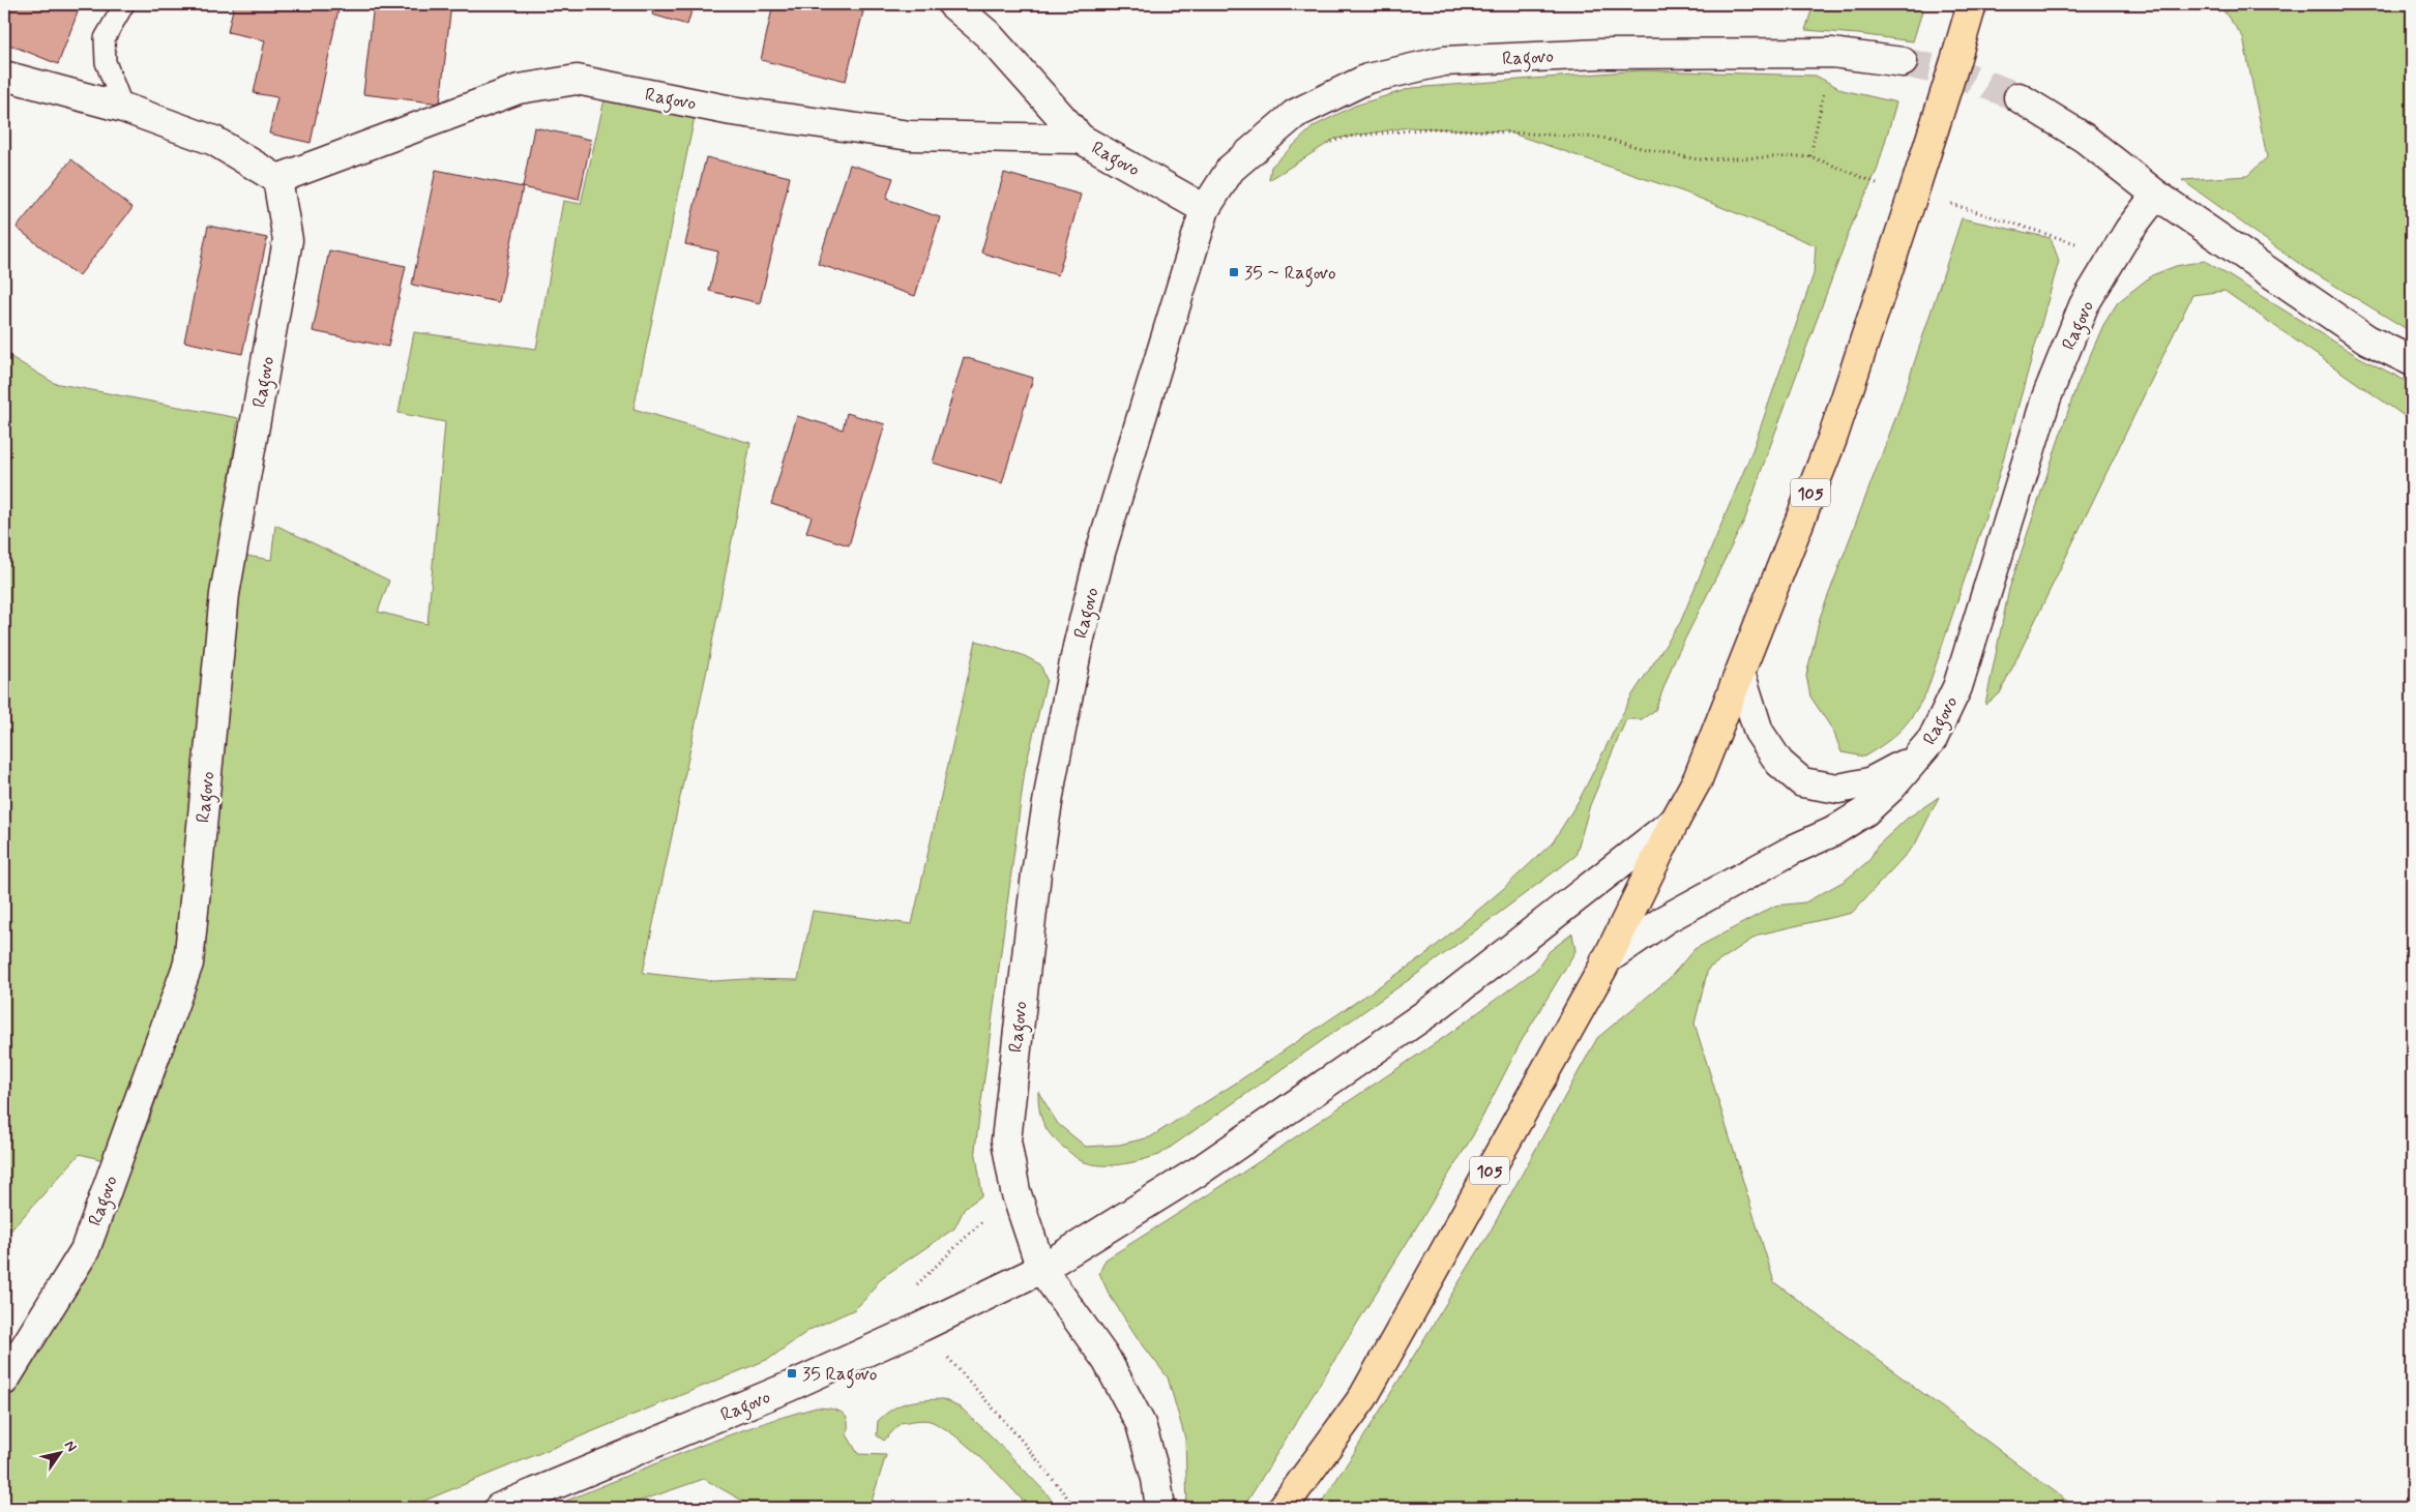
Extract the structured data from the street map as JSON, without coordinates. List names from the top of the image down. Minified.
{"streets":{"main road":["105"],"street":["Ragovo"]},"crossings":[["Ragovo","105"]],"places":{"transit":["35 ~ Ragovo","35 Ragovo"]},"north":"top right"}
